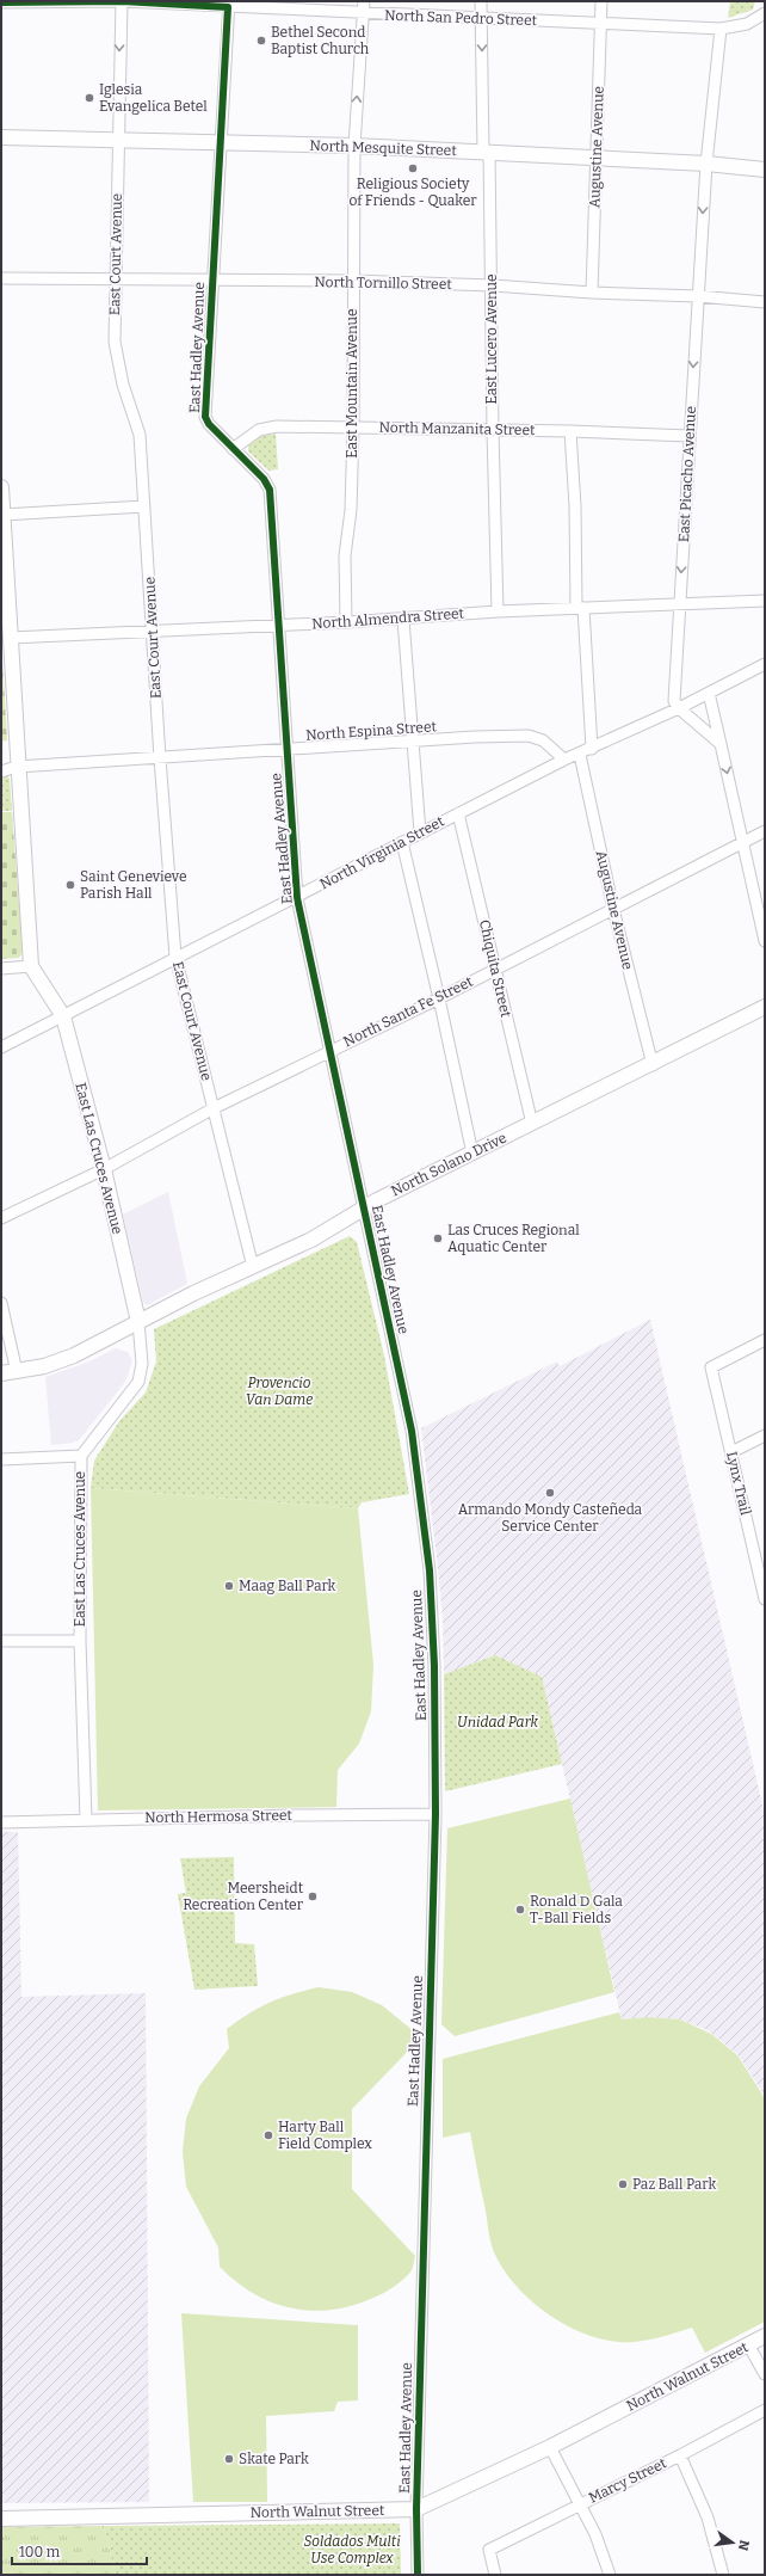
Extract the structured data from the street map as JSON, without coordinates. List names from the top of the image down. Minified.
{"streets":{"street":["North San Pedro Street","Augustine Avenue","North Mesquite Street","East Court Avenue","North Tornillo Street","East Lucero Avenue","East Hadley Avenue","East Mountain Avenue","North Manzanita Street","East Picacho Avenue","North Almendra Street","North Espina Street","North Virginia Street","Chiquita Street","North Santa Fe Street","East Las Cruces Avenue","North Solano Drive","Lynx Trail","North Hermosa Street","North Walnut Street","Marcy Street"]},"crossings":[["North San Pedro Street","Augustine Avenue"],["North San Pedro Street","East Court Avenue"],["North San Pedro Street","East Lucero Avenue"],["North San Pedro Street","East Hadley Avenue"],["North San Pedro Street","East Mountain Avenue"],["North San Pedro Street","East Picacho Avenue"],["Augustine Avenue","North Mesquite Street"],["Augustine Avenue","North Tornillo Street"],["Augustine Avenue","North Virginia Street"],["Augustine Avenue","North Santa Fe Street"],["Augustine Avenue","North Solano Drive"],["North Mesquite Street","East Court Avenue"],["North Mesquite Street","East Lucero Avenue"],["North Mesquite Street","East Hadley Avenue"],["North Mesquite Street","East Mountain Avenue"],["North Mesquite Street","East Picacho Avenue"],["East Court Avenue","North Tornillo Street"],["East Court Avenue","North Almendra Street"],["East Court Avenue","North Espina Street"],["East Court Avenue","North Virginia Street"],["East Court Avenue","North Santa Fe Street"],["East Court Avenue","North Solano Drive"],["North Tornillo Street","East Lucero Avenue"],["North Tornillo Street","East Hadley Avenue"],["North Tornillo Street","East Mountain Avenue"],["North Tornillo Street","East Picacho Avenue"],["East Lucero Avenue","North Manzanita Street"],["East Lucero Avenue","North Almendra Street"],["East Hadley Avenue","North Manzanita Street"],["East Hadley Avenue","North Almendra Street"],["East Hadley Avenue","North Espina Street"],["East Hadley Avenue","North Virginia Street"],["East Hadley Avenue","North Santa Fe Street"],["East Hadley Avenue","North Solano Drive"],["East Hadley Avenue","North Hermosa Street"],["East Hadley Avenue","North Walnut Street"],["East Mountain Avenue","North Manzanita Street"],["East Mountain Avenue","North Almendra Street"],["North Manzanita Street","East Picacho Avenue"],["East Picacho Avenue","North Almendra Street"],["East Picacho Avenue","North Virginia Street"],["North Almendra Street","East Las Cruces Avenue"],["North Espina Street","North Virginia Street"],["North Espina Street","East Las Cruces Avenue"],["North Virginia Street","Chiquita Street"],["North Virginia Street","East Las Cruces Avenue"],["Chiquita Street","North Santa Fe Street"],["Chiquita Street","North Solano Drive"],["North Santa Fe Street","East Las Cruces Avenue"],["East Las Cruces Avenue","North Solano Drive"],["East Las Cruces Avenue","North Hermosa Street"]],"one_way":["East Picacho Avenue"],"parks":["Provencio Van Dame","Unidad Park","Soldados Multi Use Complex"],"places":["Bethel Second Baptist Church","Iglesia Evangelica Betel","Religious Society of Friends - Quaker","Saint Genevieve Parish Hall","Las Cruces Regional Aquatic Center","Armando Mondy Casteñeda Service Center","Maag Ball Park","Meersheidt Recreation Center","Ronald D Gala T-Ball Fields","Harty Ball Field Complex","Paz Ball Park","Skate Park"],"scale_bar":"100 m","north":"right"}
